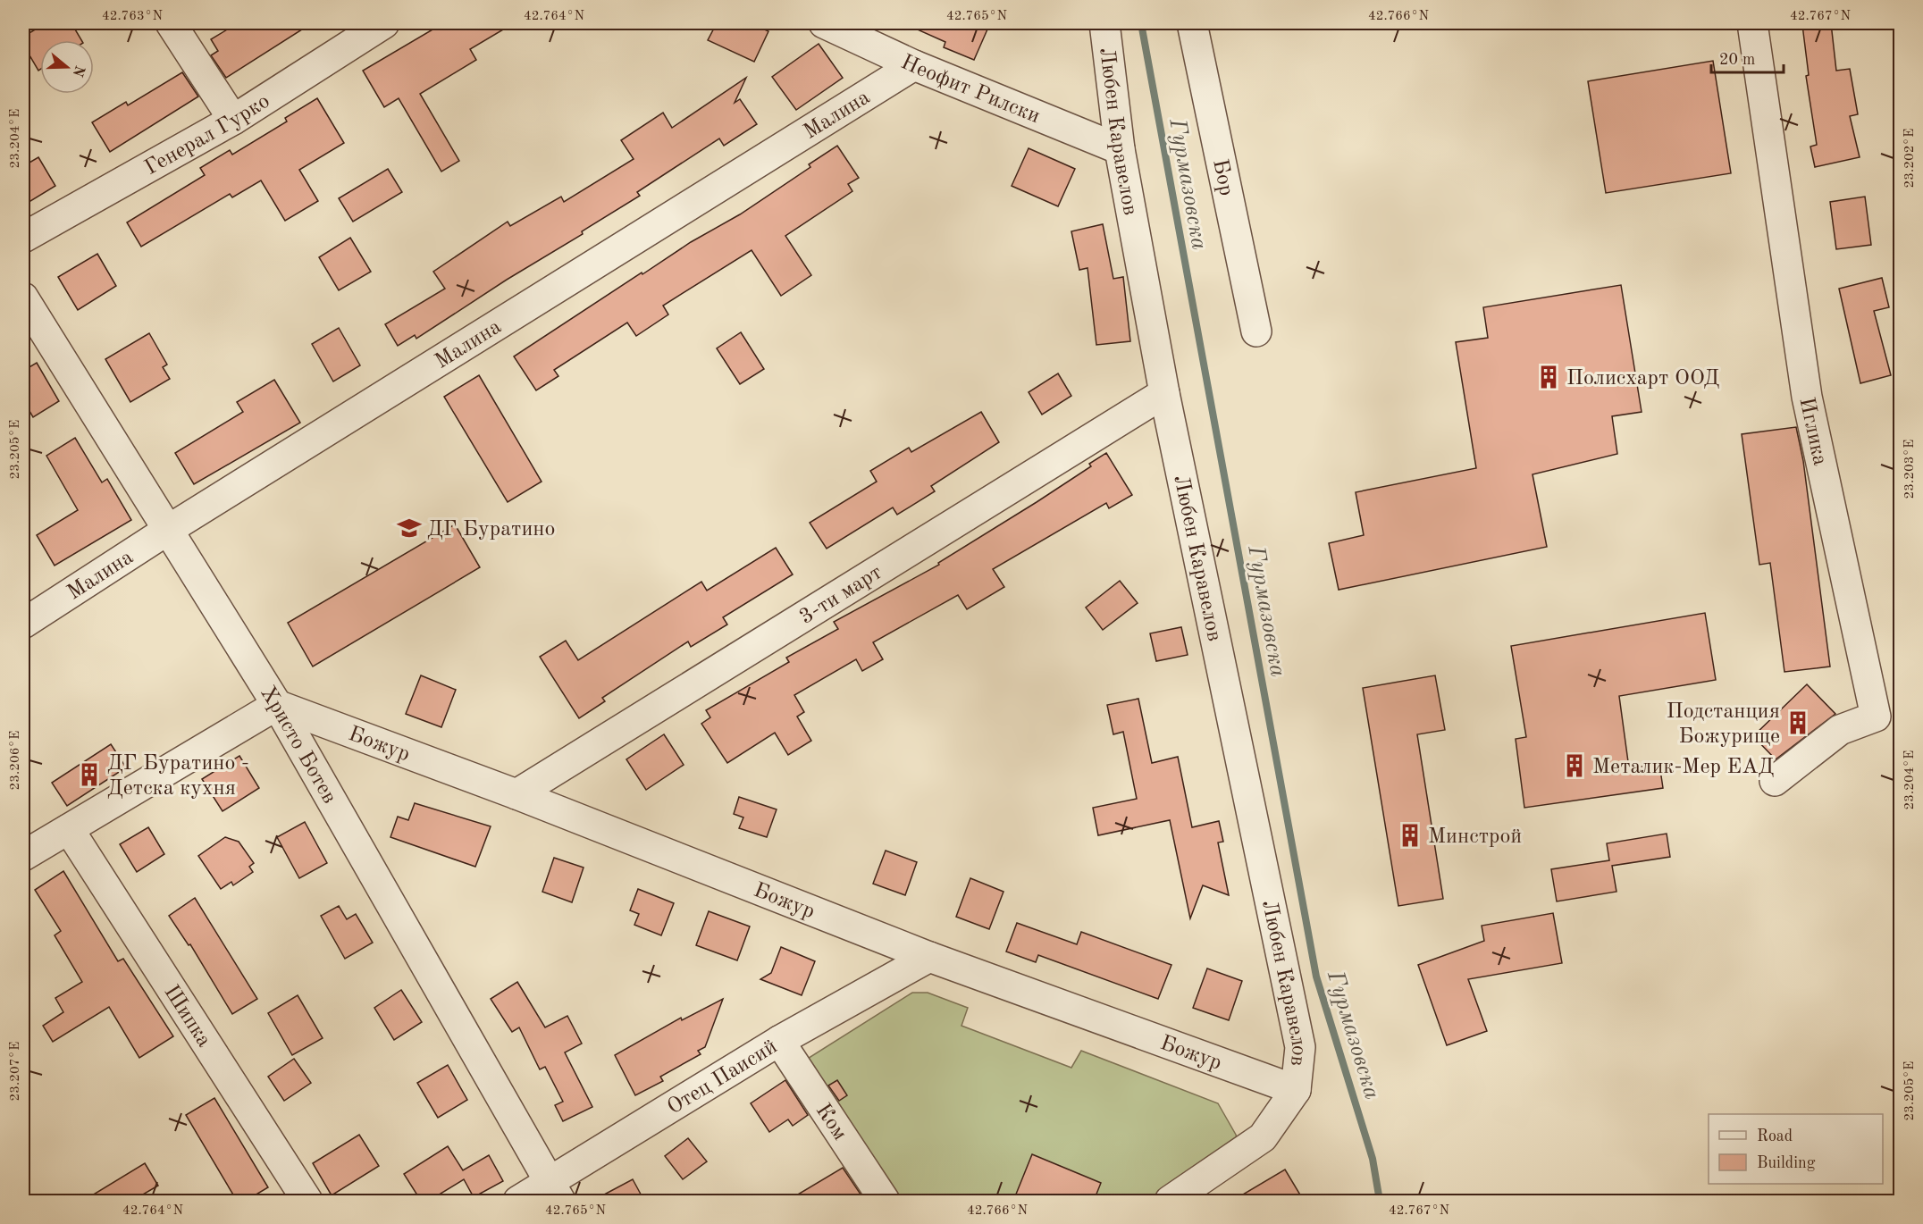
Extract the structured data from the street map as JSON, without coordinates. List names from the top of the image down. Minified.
{"streets":{"street":["Неофит Рилски","Малина","Любен Каравелов","Генерал Гурко","Бор","Иглика","3-ти март","Божур","Христо Ботев","Шипка","Отец Паисий","Ком"]},"crossings":[["Неофит Рилски","Малина"],["Неофит Рилски","Любен Каравелов"],["Малина","Христо Ботев"],["Любен Каравелов","3-ти март"],["Любен Каравелов","Божур"],["3-ти март","Божур"],["Божур","Христо Ботев"],["Божур","Отец Паисий"],["Христо Ботев","Отец Паисий"],["Отец Паисий","Ком"]],"water":["Гурмазовска"],"places":{"building":["Полисхарт ООД","Подстанция Божурище","Металик-Мер ЕАД","ДГ Буратино - Детска кухня","Минстрой"],"school or university":["ДГ Буратино"]},"legend":["Road","Building"],"scale_bar":"20 m","north":"right","coordinates":["42.763°N","42.764°N","42.765°N","42.766°N","42.767°N","23.204°E","23.202°E","23.205°E","23.203°E","23.206°E","23.207°E"]}
